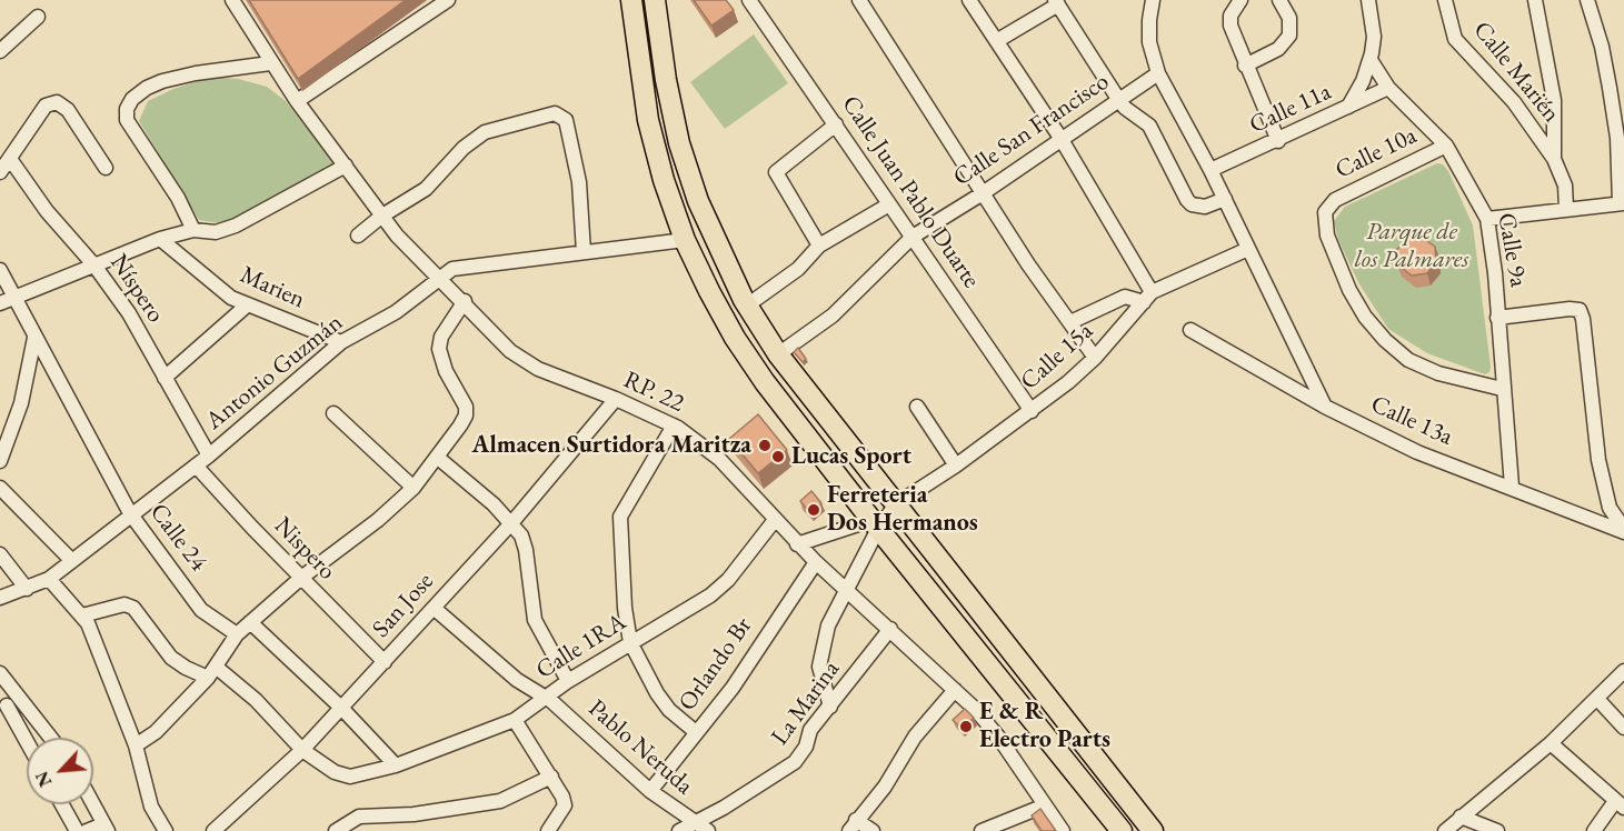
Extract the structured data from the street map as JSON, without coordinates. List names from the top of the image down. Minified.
{"streets":{"street":["Calle Marién","Calle 11a","Calle San Francisco","Calle 10a","Calle Juan Pablo Duarte","Calle 9a","Marien","Níspero","Calle 15a","Antonio Guzmán","RP. 22","Calle 13a","Calle 24","Nispero","San Jose","Calle 1RA","Orlando Br","La Marina","Pablo Neruda"]},"crossings":[["Calle 11a","Calle 9a"],["Calle San Francisco","Calle Juan Pablo Duarte"],["Calle 10a","Calle 9a"],["Calle Juan Pablo Duarte","Calle 15a"],["Calle 9a","Calle 13a"],["Marien","Antonio Guzmán"],["Níspero","Antonio Guzmán"],["Antonio Guzmán","RP. 22"],["Antonio Guzmán","Calle 24"],["Antonio Guzmán","Nispero"],["RP. 22","San Jose"],["RP. 22","Calle 1RA"],["RP. 22","Orlando Br"],["RP. 22","La Marina"],["Nispero","San Jose"],["San Jose","Calle 1RA"],["San Jose","Pablo Neruda"],["Calle 1RA","Pablo Neruda"],["Orlando Br","Pablo Neruda"],["La Marina","Pablo Neruda"]],"parks":["Parque de los Palmares"],"places":["Almacen Surtidora Maritza","Lucas Sport","Ferreteria Dos Hermanos","E & R Electro Parts"],"north":"bottom left"}
